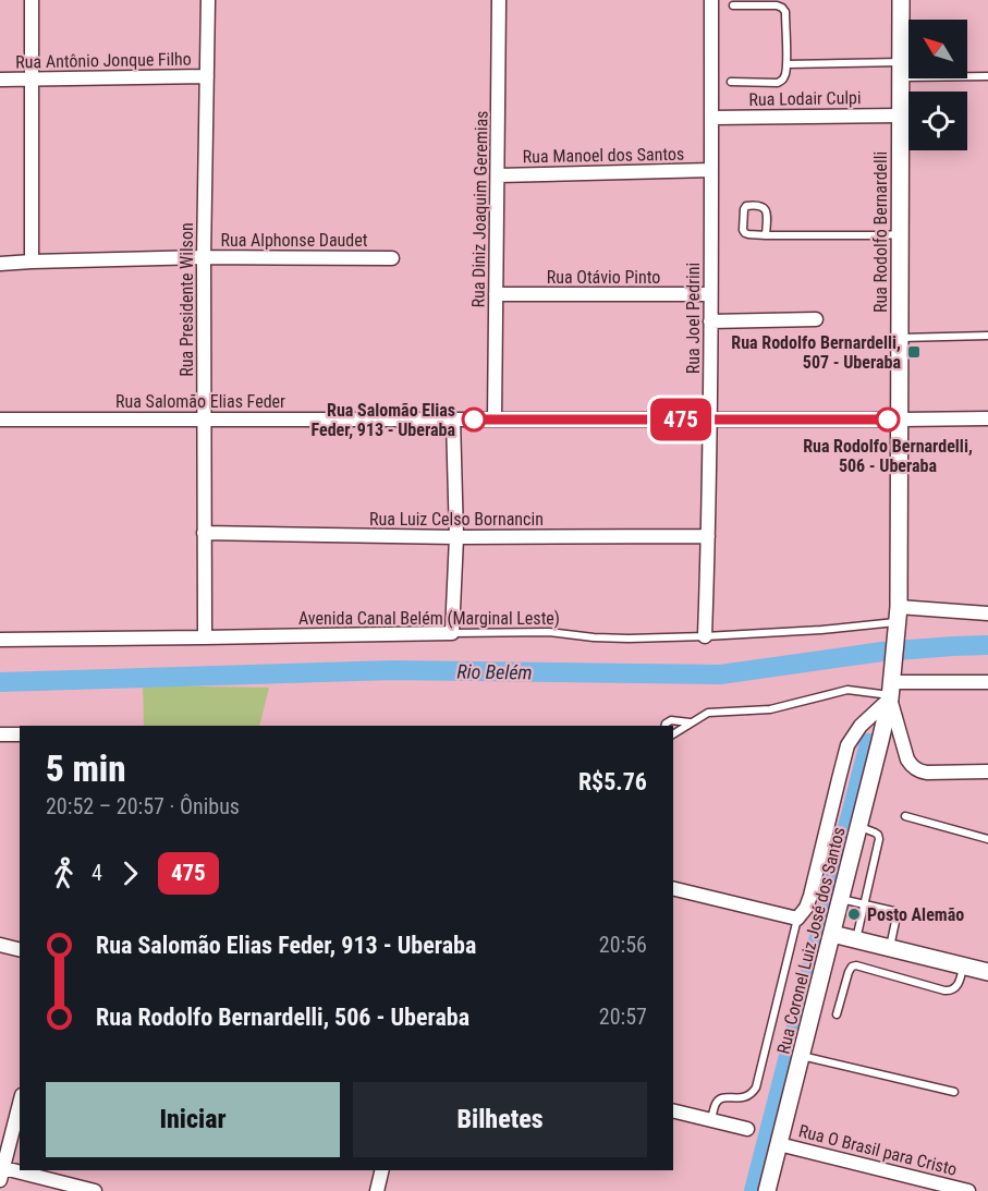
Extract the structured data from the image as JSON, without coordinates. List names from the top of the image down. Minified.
{"streets":{"street":["Rua Antônio Jonque Filho","Rua Lodair Culpi","Rua Manoel dos Santos","Rua Diniz Joaquim Geremias","Rua Rodolfo Bernardelli","Rua Alphonse Daudet","Rua Otávio Pinto","Rua Presidente Wilson","Rua Joel Pedrini","Rua Salomão Elias Feder","Rua Luiz Celso Bornancin","Avenida Canal Belém (Marginal Leste)","Rua Coronel Luiz José dos Santos","Rua O Brasil para Cristo"]},"crossings":[["Rua Antônio Jonque Filho","Rua Presidente Wilson"],["Rua Lodair Culpi","Rua Rodolfo Bernardelli"],["Rua Lodair Culpi","Rua Joel Pedrini"],["Rua Manoel dos Santos","Rua Diniz Joaquim Geremias"],["Rua Manoel dos Santos","Rua Joel Pedrini"],["Rua Diniz Joaquim Geremias","Rua Otávio Pinto"],["Rua Diniz Joaquim Geremias","Rua Salomão Elias Feder"],["Rua Rodolfo Bernardelli","Rua Salomão Elias Feder"],["Rua Rodolfo Bernardelli","Avenida Canal Belém (Marginal Leste)"],["Rua Rodolfo Bernardelli","Rua Coronel Luiz José dos Santos"],["Rua Alphonse Daudet","Rua Presidente Wilson"],["Rua Otávio Pinto","Rua Joel Pedrini"],["Rua Presidente Wilson","Rua Salomão Elias Feder"],["Rua Presidente Wilson","Rua Luiz Celso Bornancin"],["Rua Presidente Wilson","Avenida Canal Belém (Marginal Leste)"],["Rua Joel Pedrini","Rua Salomão Elias Feder"],["Rua Joel Pedrini","Rua Luiz Celso Bornancin"],["Rua Joel Pedrini","Avenida Canal Belém (Marginal Leste)"],["Rua Coronel Luiz José dos Santos","Rua O Brasil para Cristo"]],"water":["Rio Belém"],"places":{"transit":["Rua Rodolfo Bernardelli, 507 - Uberaba"],"other":["Rua Salomão Elias Feder, 913 - Uberaba","Rua Rodolfo Bernardelli, 506 - Uberaba","Posto Alemão"]},"lines":["bus line 475"],"north":"top left","page":{"on_map":"475","heading":["5 min","20:52 – 20:57 · Ônibus","R$5.76"],"legs":["4","475"],"list":[{"name":"Rua Salomão Elias Feder, 913 - Uberaba","value":"20:56"},{"name":"Rua Rodolfo Bernardelli, 506 - Uberaba","value":"20:57"}],"buttons":["Iniciar","Bilhetes"]}}
